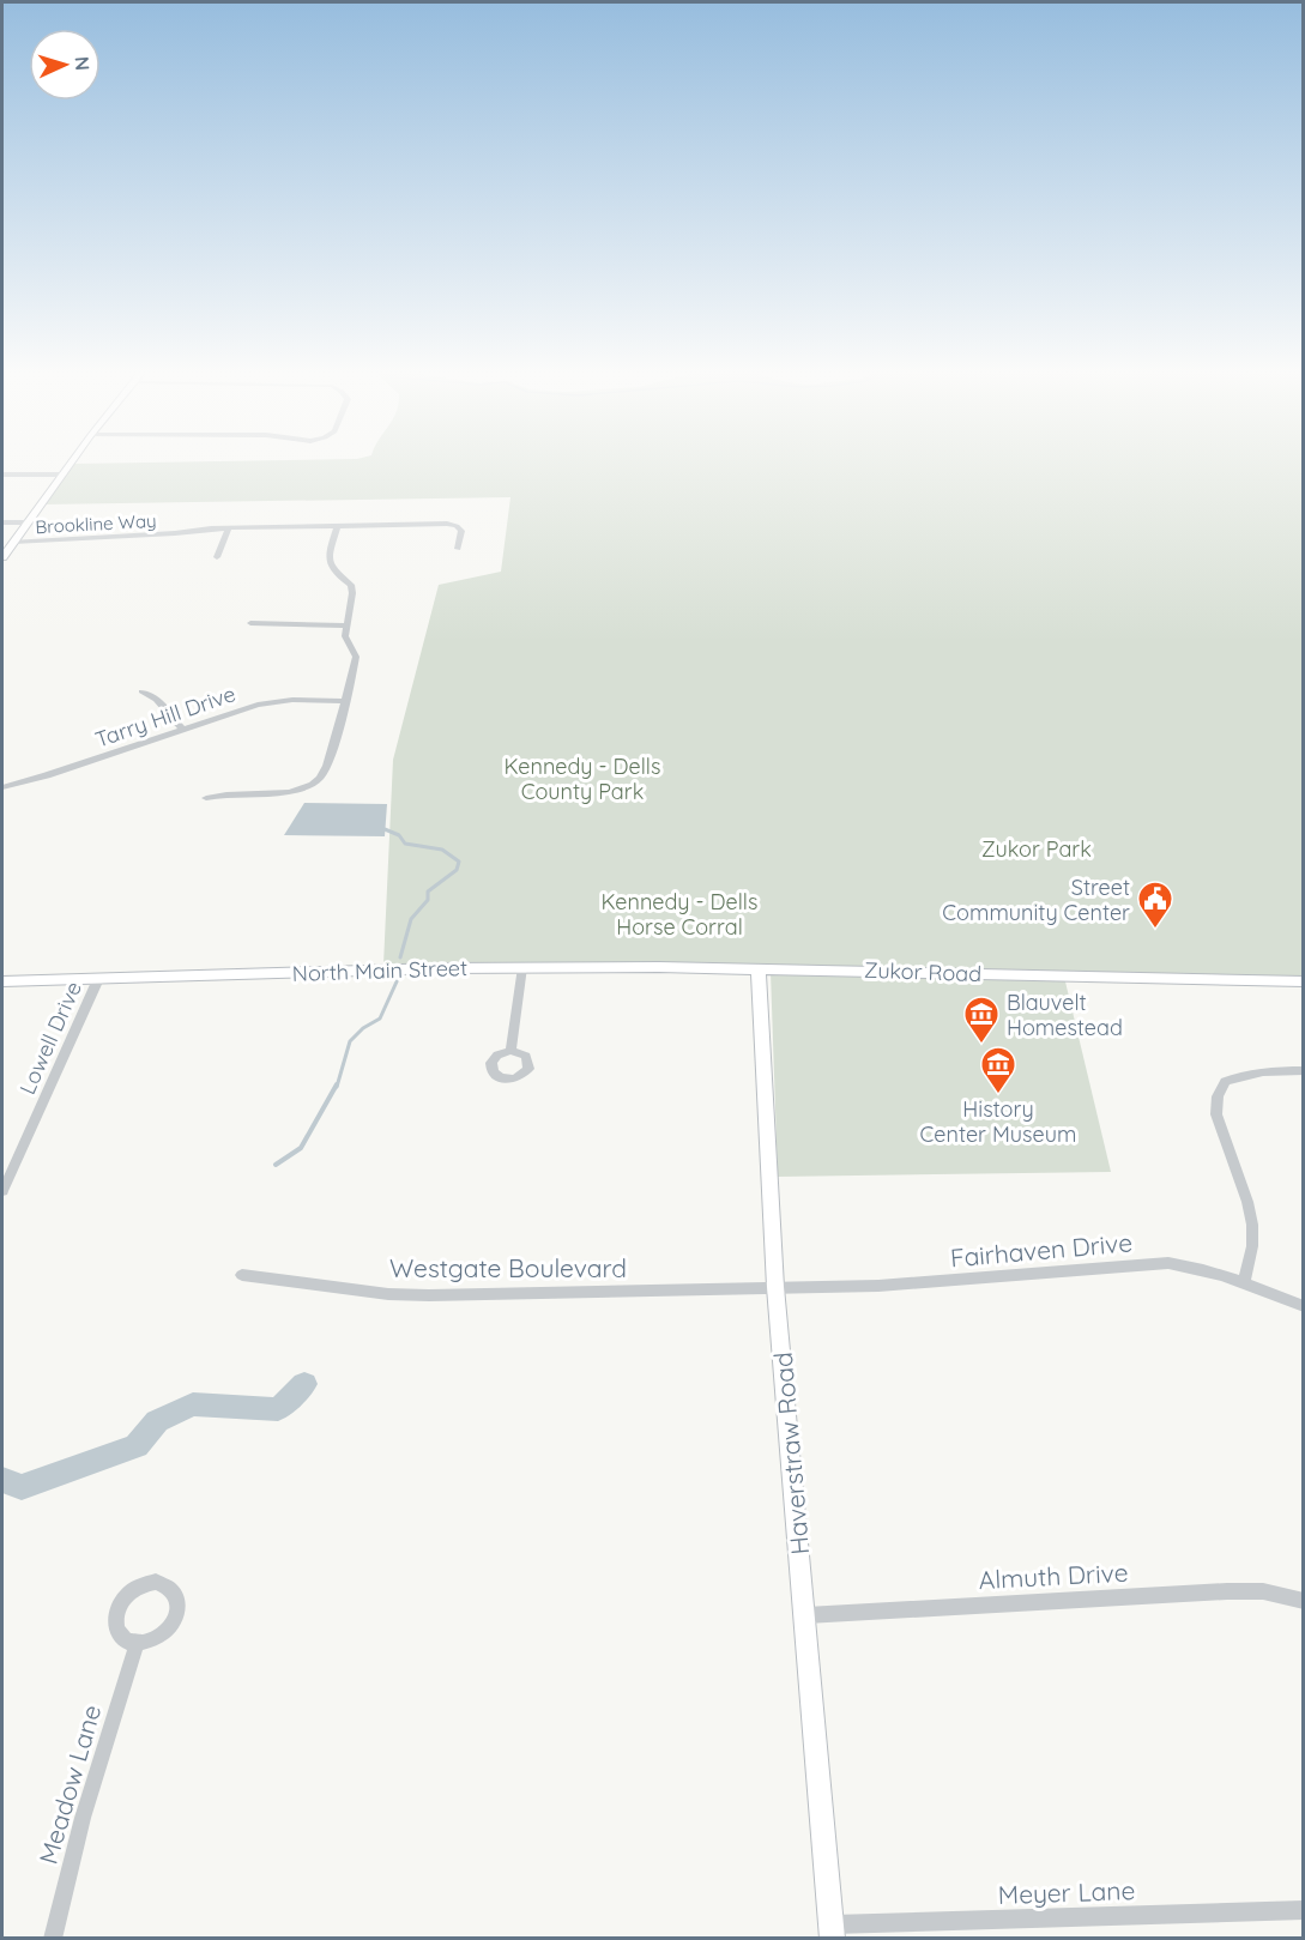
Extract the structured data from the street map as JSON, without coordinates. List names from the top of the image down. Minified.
{"streets":{"street":["Brookline Way","Tarry Hill Drive","North Main Street","Zukor Road","Lowell Drive","Fairhaven Drive","Westgate Boulevard","Haverstraw Road","Almuth Drive","Meadow Lane","Meyer Lane"]},"crossings":[["North Main Street","Zukor Road"],["North Main Street","Lowell Drive"],["North Main Street","Haverstraw Road"],["Zukor Road","Haverstraw Road"],["Fairhaven Drive","Westgate Boulevard"],["Fairhaven Drive","Haverstraw Road"],["Westgate Boulevard","Haverstraw Road"],["Haverstraw Road","Almuth Drive"],["Haverstraw Road","Meyer Lane"]],"parks":["Kennedy - Dells County Park","Zukor Park","Kennedy - Dells Horse Corral"],"places":{"public building":["Street Community Center"],"museum":["Blauvelt Homestead","History Center Museum"]},"north":"right"}
